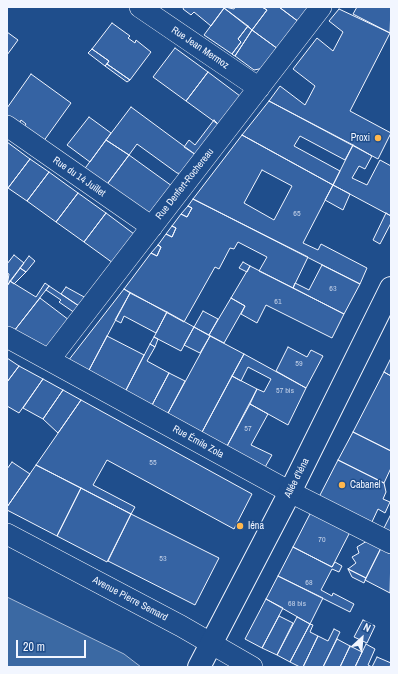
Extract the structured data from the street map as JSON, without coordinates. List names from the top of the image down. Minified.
{"streets":{"main road":["Allée d'Iéna"],"street":["Rue Jean Mermoz","Rue du 14 Juillet","Rue Denfert-Rochereau","Rue Émile Zola","Avenue Pierre Semard"]},"crossings":[["Rue Jean Mermoz","Rue Denfert-Rochereau"],["Rue du 14 Juillet","Rue Denfert-Rochereau"],["Rue Denfert-Rochereau","Rue Émile Zola"],["Rue Émile Zola","Allée d'Iéna"],["Allée d'Iéna","Avenue Pierre Semard"]],"places":["Proxi","Cabanel","Iéna"],"house_numbers":["65","63","61","59","57 bis","57","55","70","53","68","68 bis"],"scale_bar":"20 m","north":"top right"}
